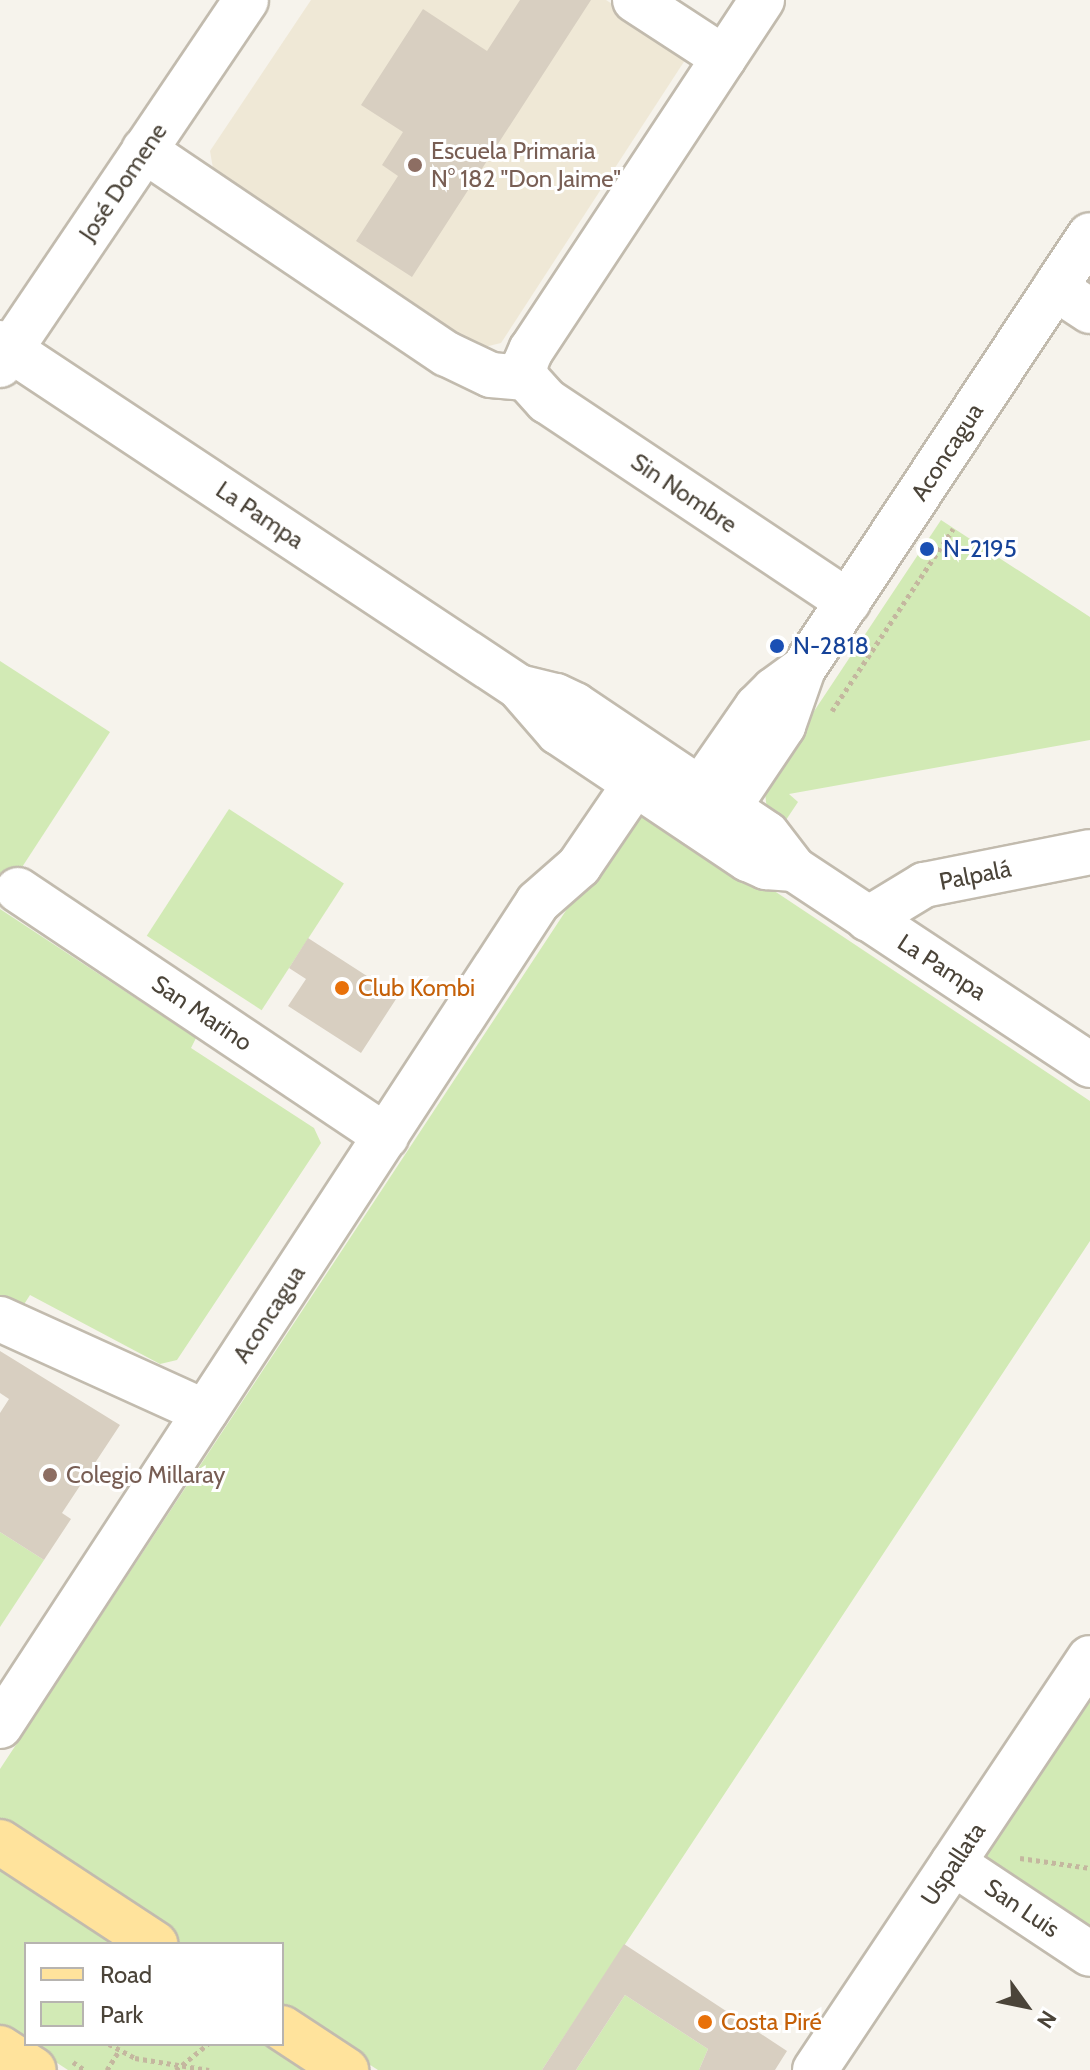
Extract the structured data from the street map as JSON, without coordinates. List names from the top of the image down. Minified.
{"streets":{"street":["José Domene","Aconcagua","Sin Nombre","La Pampa","Palpalá","San Marino","Uspallata","San Luis"]},"crossings":[["José Domene","La Pampa"],["Aconcagua","Sin Nombre"],["Aconcagua","La Pampa"],["Aconcagua","San Marino"],["La Pampa","Palpalá"],["Uspallata","San Luis"]],"places":["Escuela Primaria N° 182 \"Don Jaime\"","N-2195","N-2818","Club Kombi","Colegio Millaray","Costa Piré"],"legend":["Road","Park"],"north":"bottom right"}
